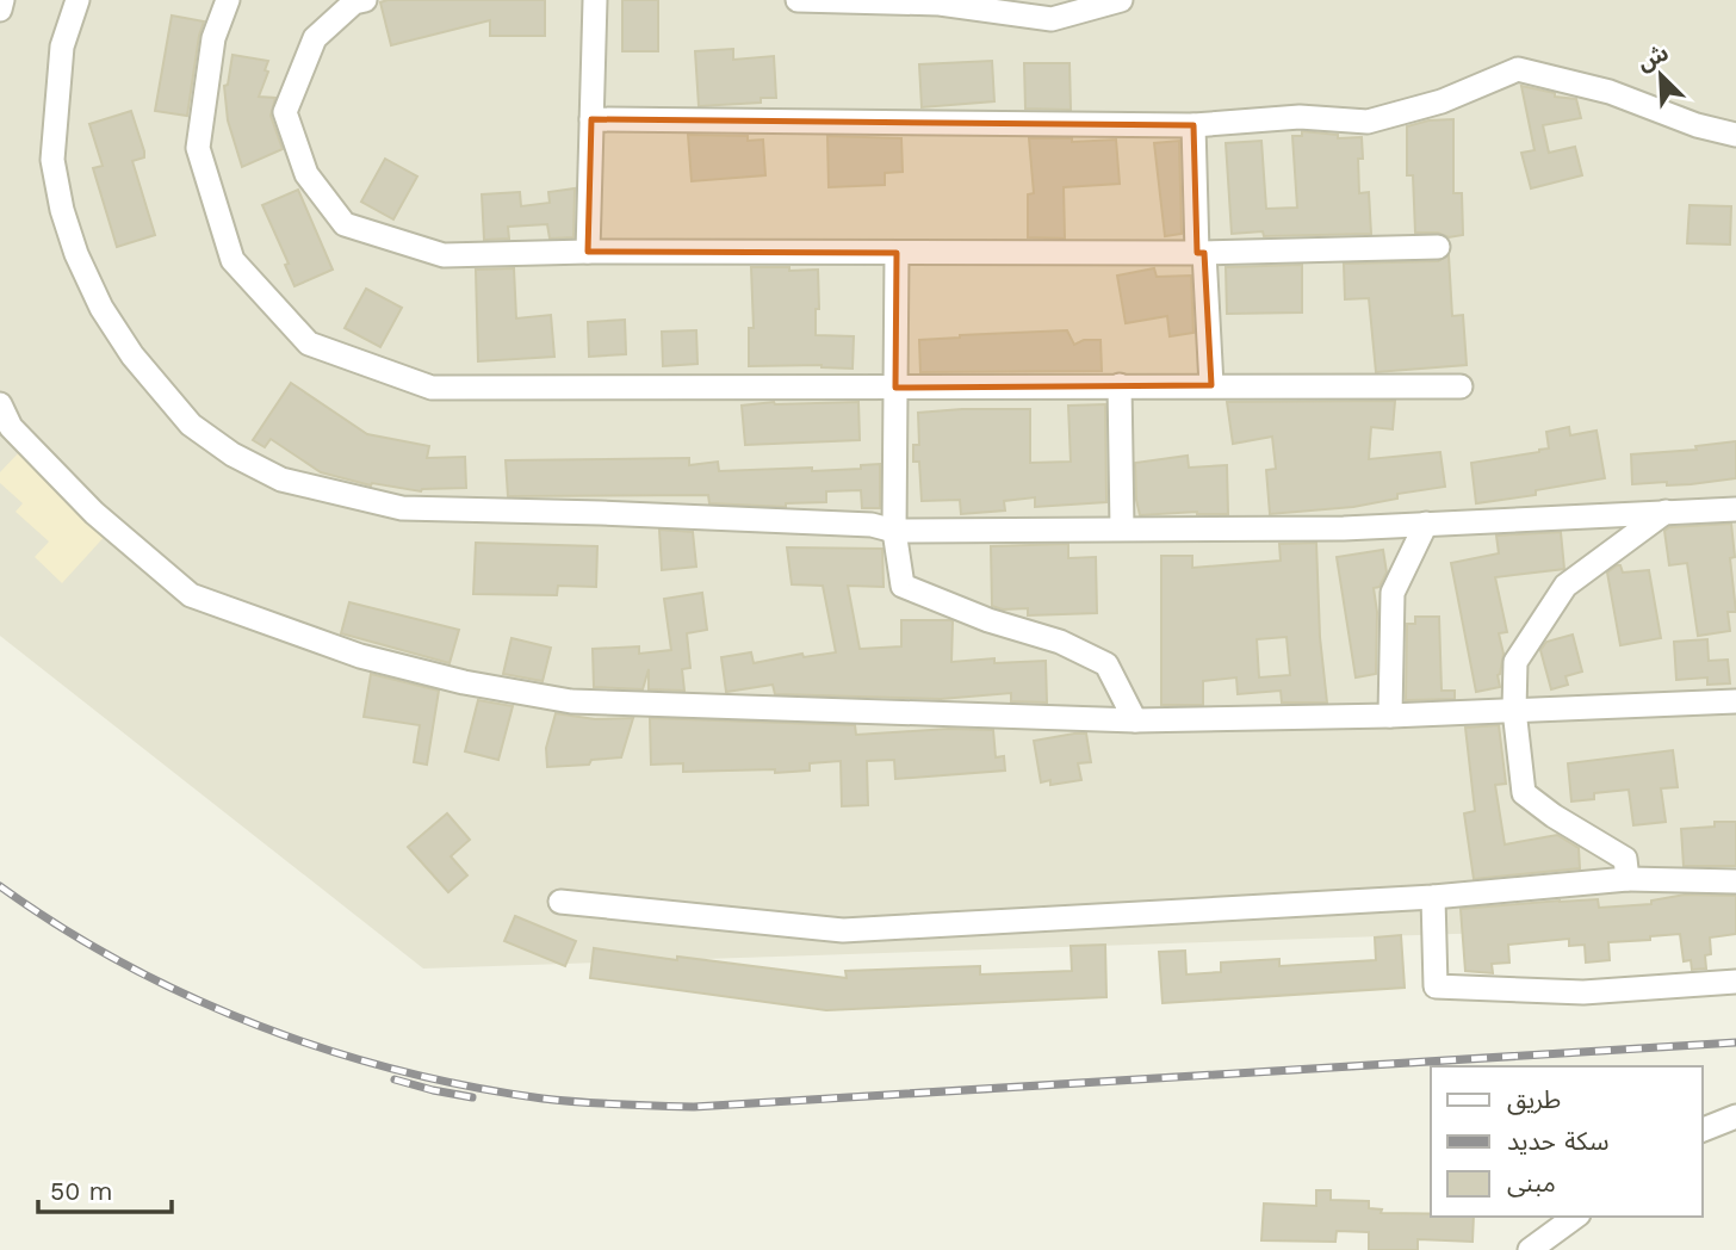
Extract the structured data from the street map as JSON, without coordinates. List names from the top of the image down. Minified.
{"legend":["طريق","سكة حديد","مبنى"],"scale_bar":"50 m","north":"top left"}
